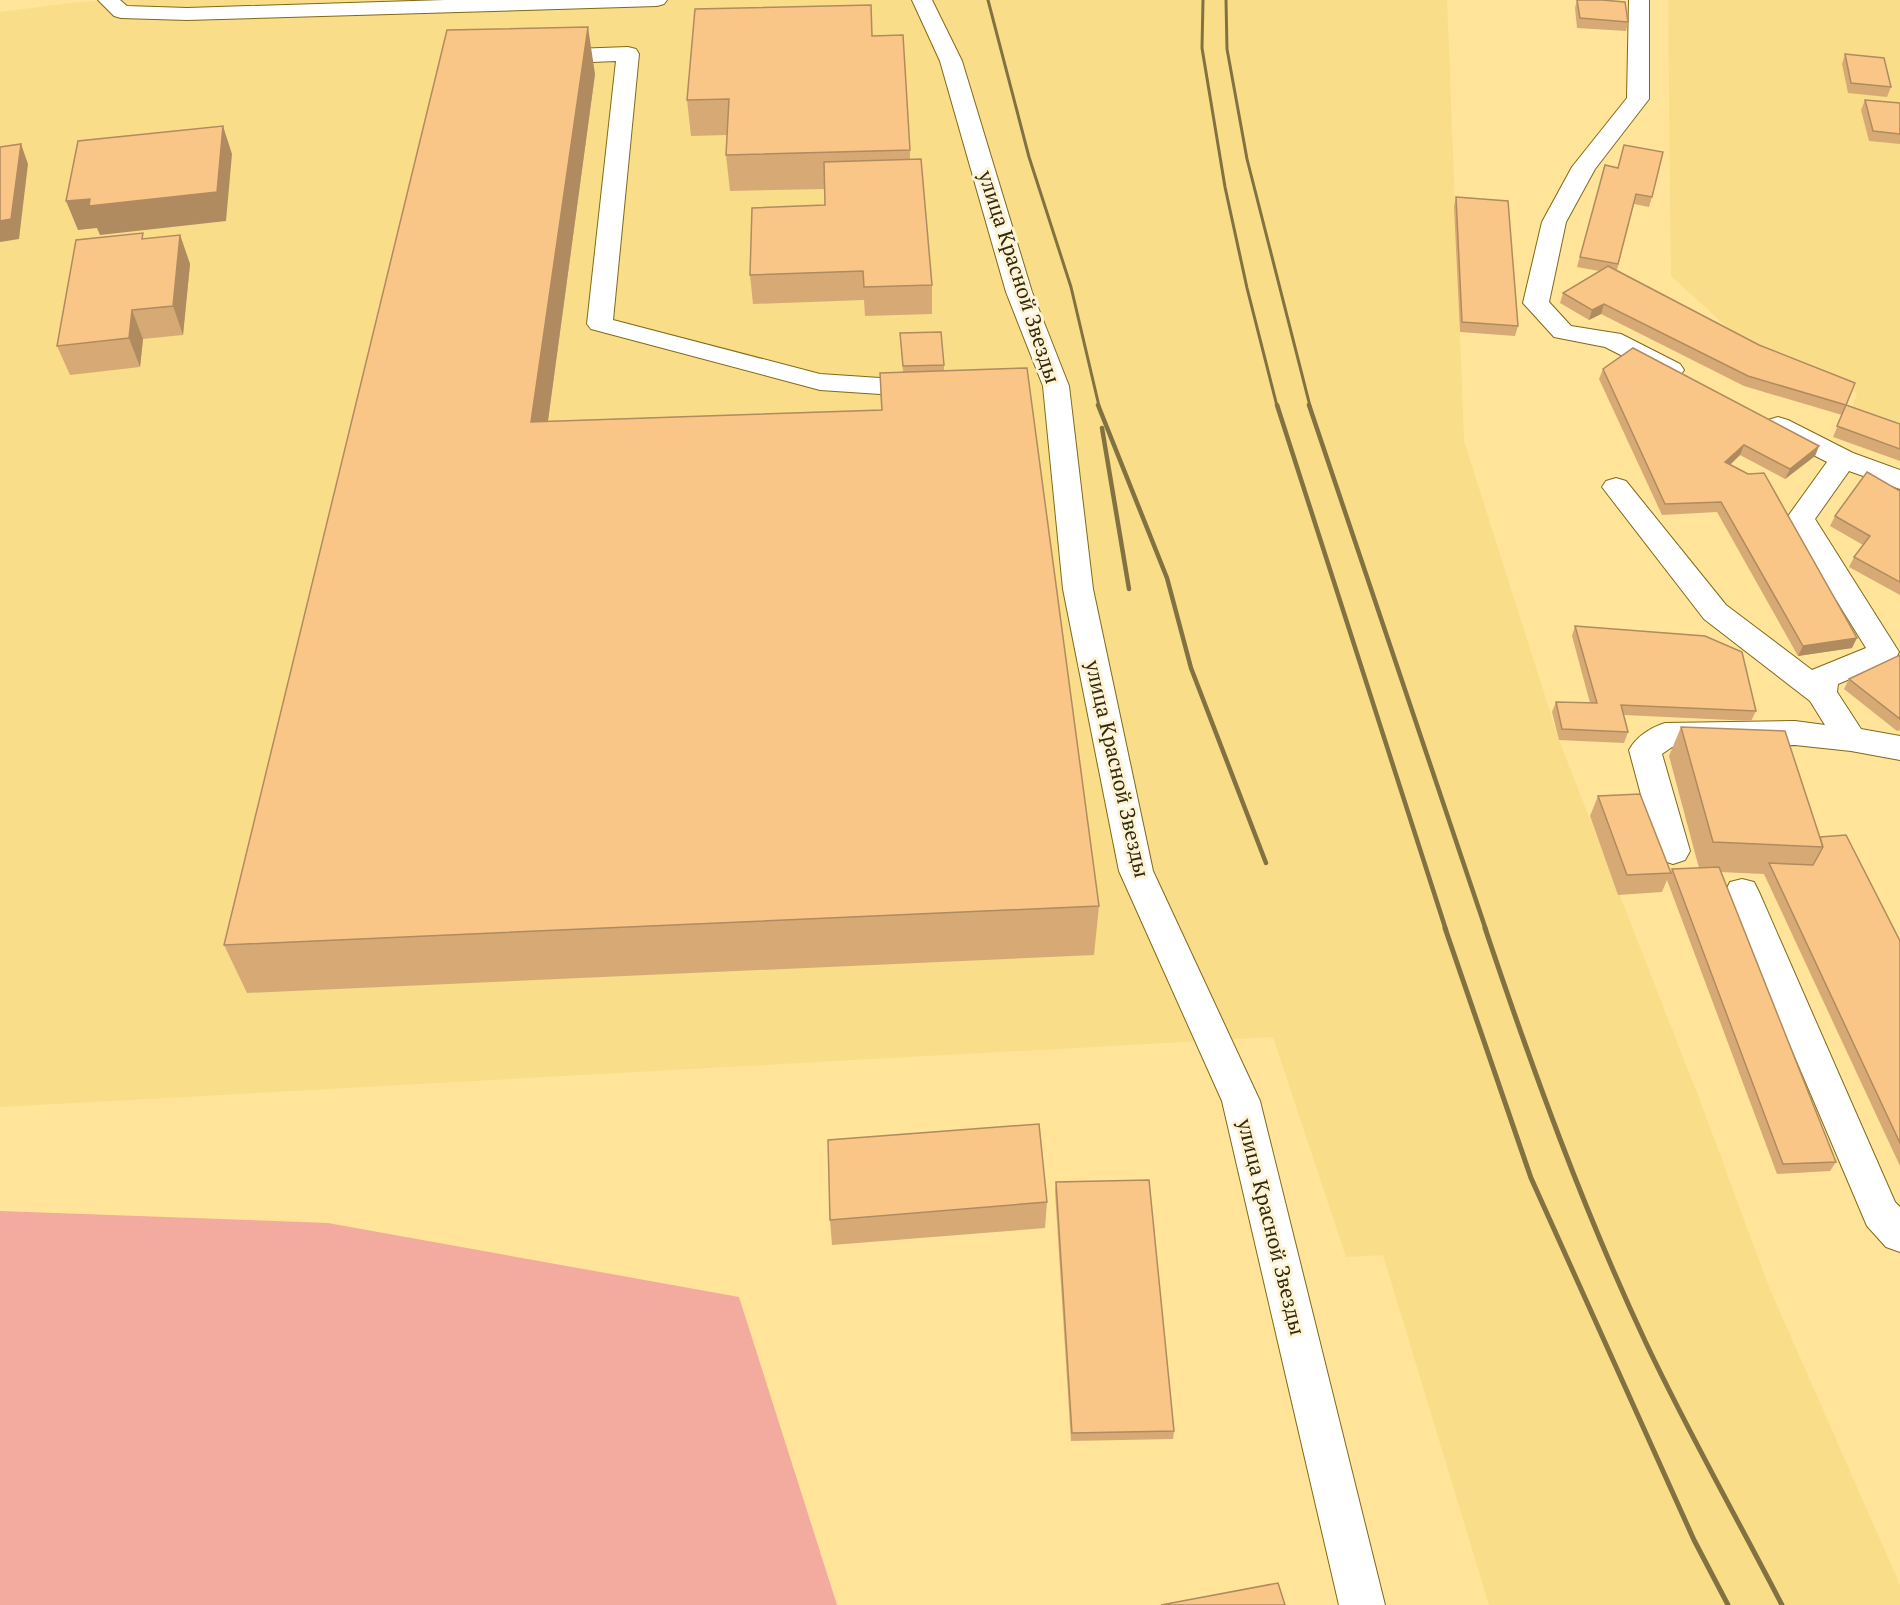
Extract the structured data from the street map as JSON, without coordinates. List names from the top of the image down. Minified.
{"streets":{"lane":["улица Красной Звезды"]}}
